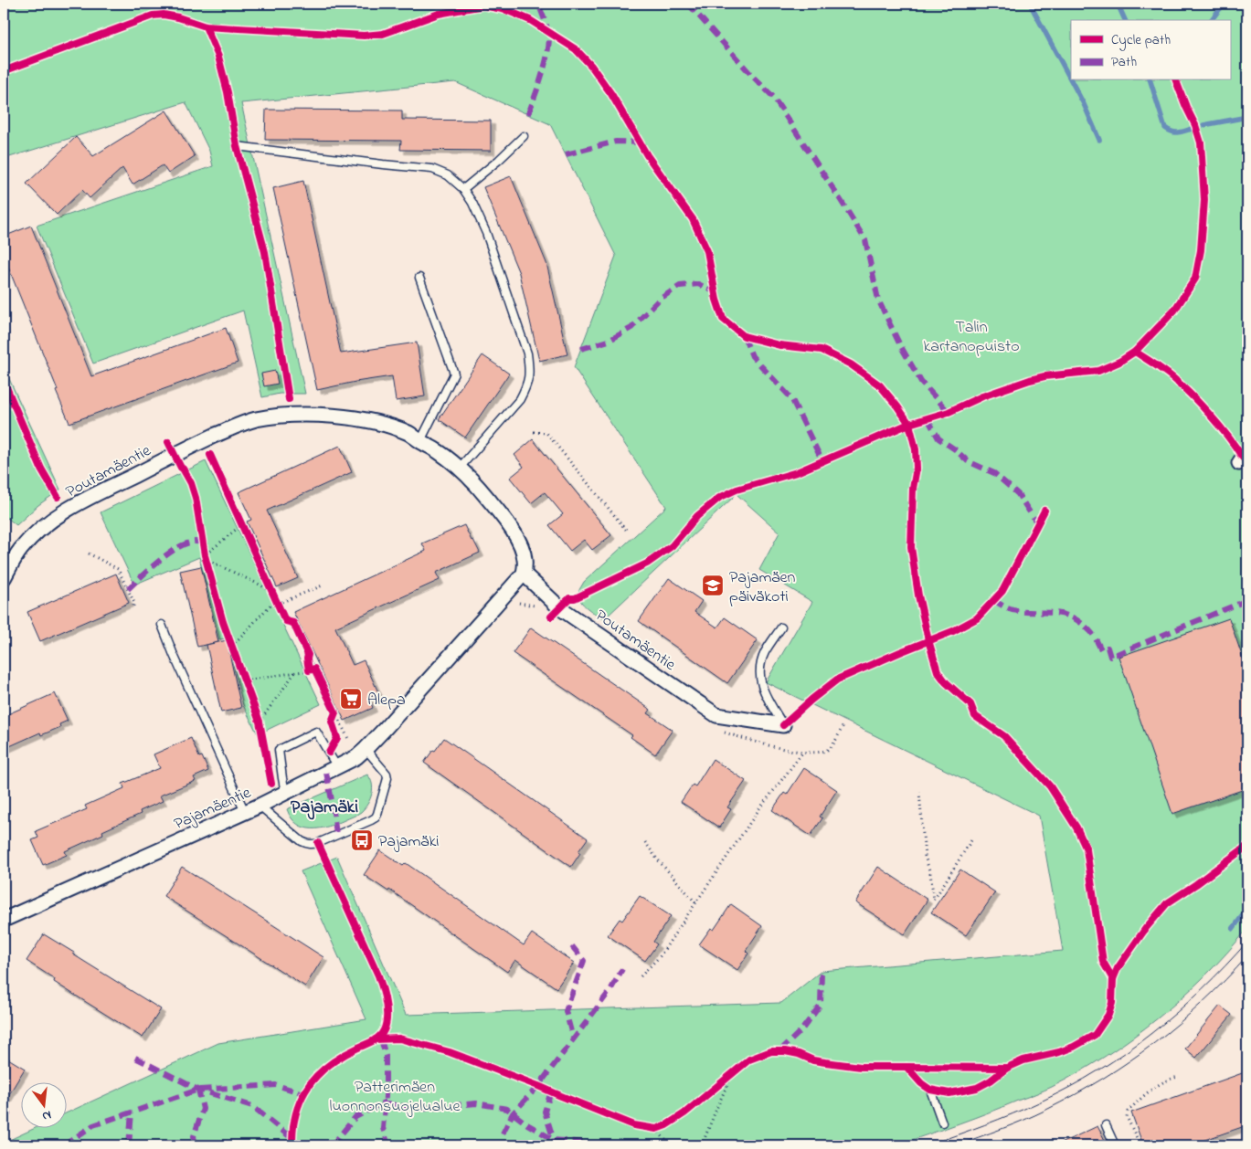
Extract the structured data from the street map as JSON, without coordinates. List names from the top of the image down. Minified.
{"streets":{"street":["Poutamäentie","Pajamäentie"]},"crossings":[["Poutamäentie","Pajamäentie"]],"districts":["Pajamäki"],"parks":["Talin kartanopuisto","Patterimäen luonnonsuojelualue"],"places":{"school or university":["Pajamäen päiväkoti"],"supermarket":["Alepa"],"bus stop":["Pajamäki"]},"legend":["Cycle path","Path"],"north":"bottom"}
